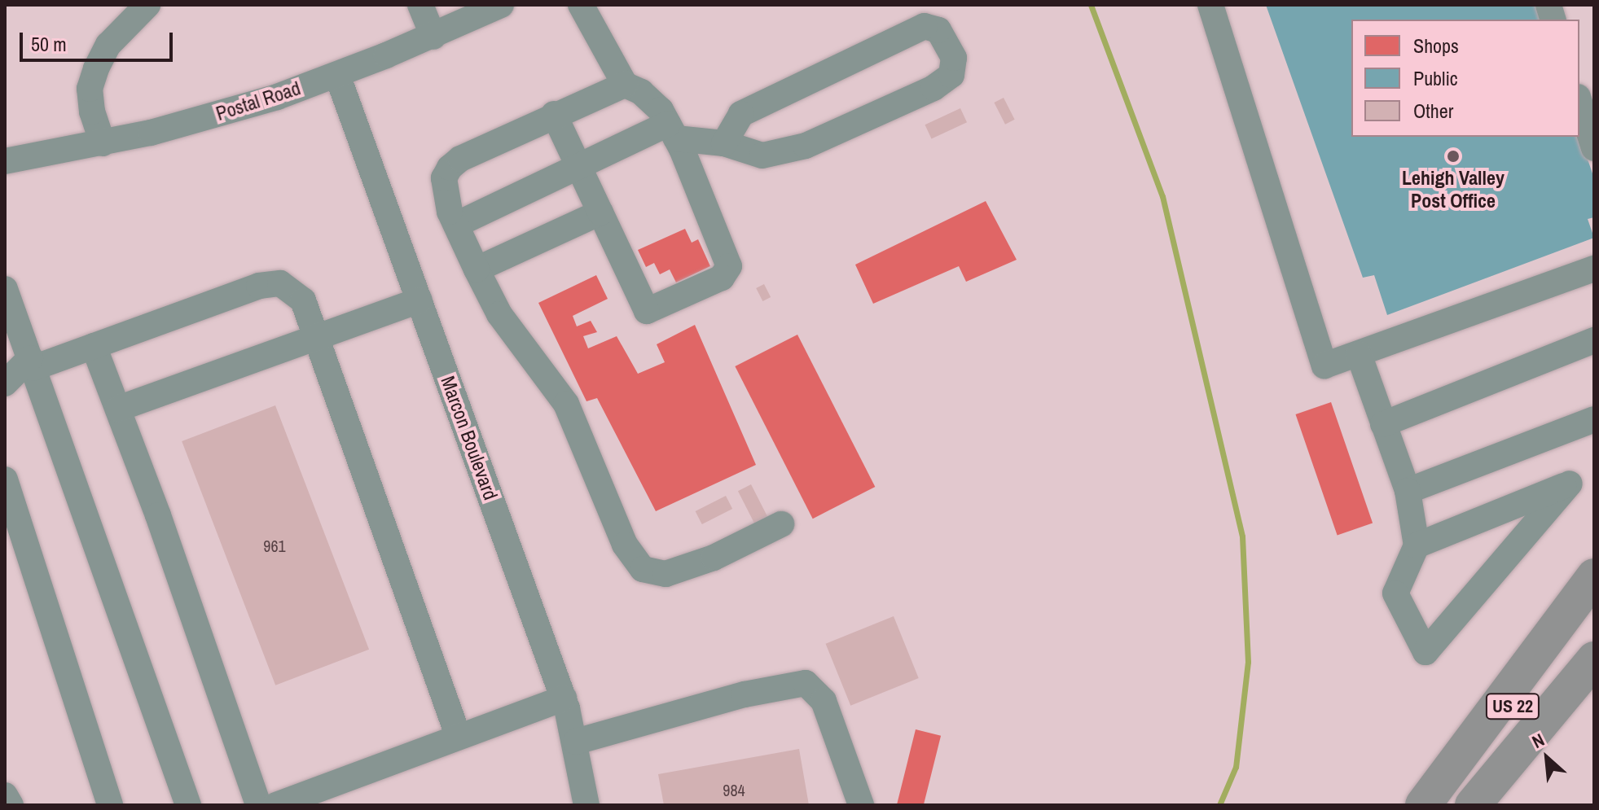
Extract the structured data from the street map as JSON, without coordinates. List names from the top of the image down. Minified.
{"streets":{"highway":["US 22"],"street":["Postal Road","Marcon Boulevard"]},"crossings":[["Postal Road","Marcon Boulevard"]],"places":["Lehigh Valley Post Office"],"house_numbers":["961","984"],"legend":["Shops","Public","Other"],"scale_bar":"50 m","north":"top left"}
